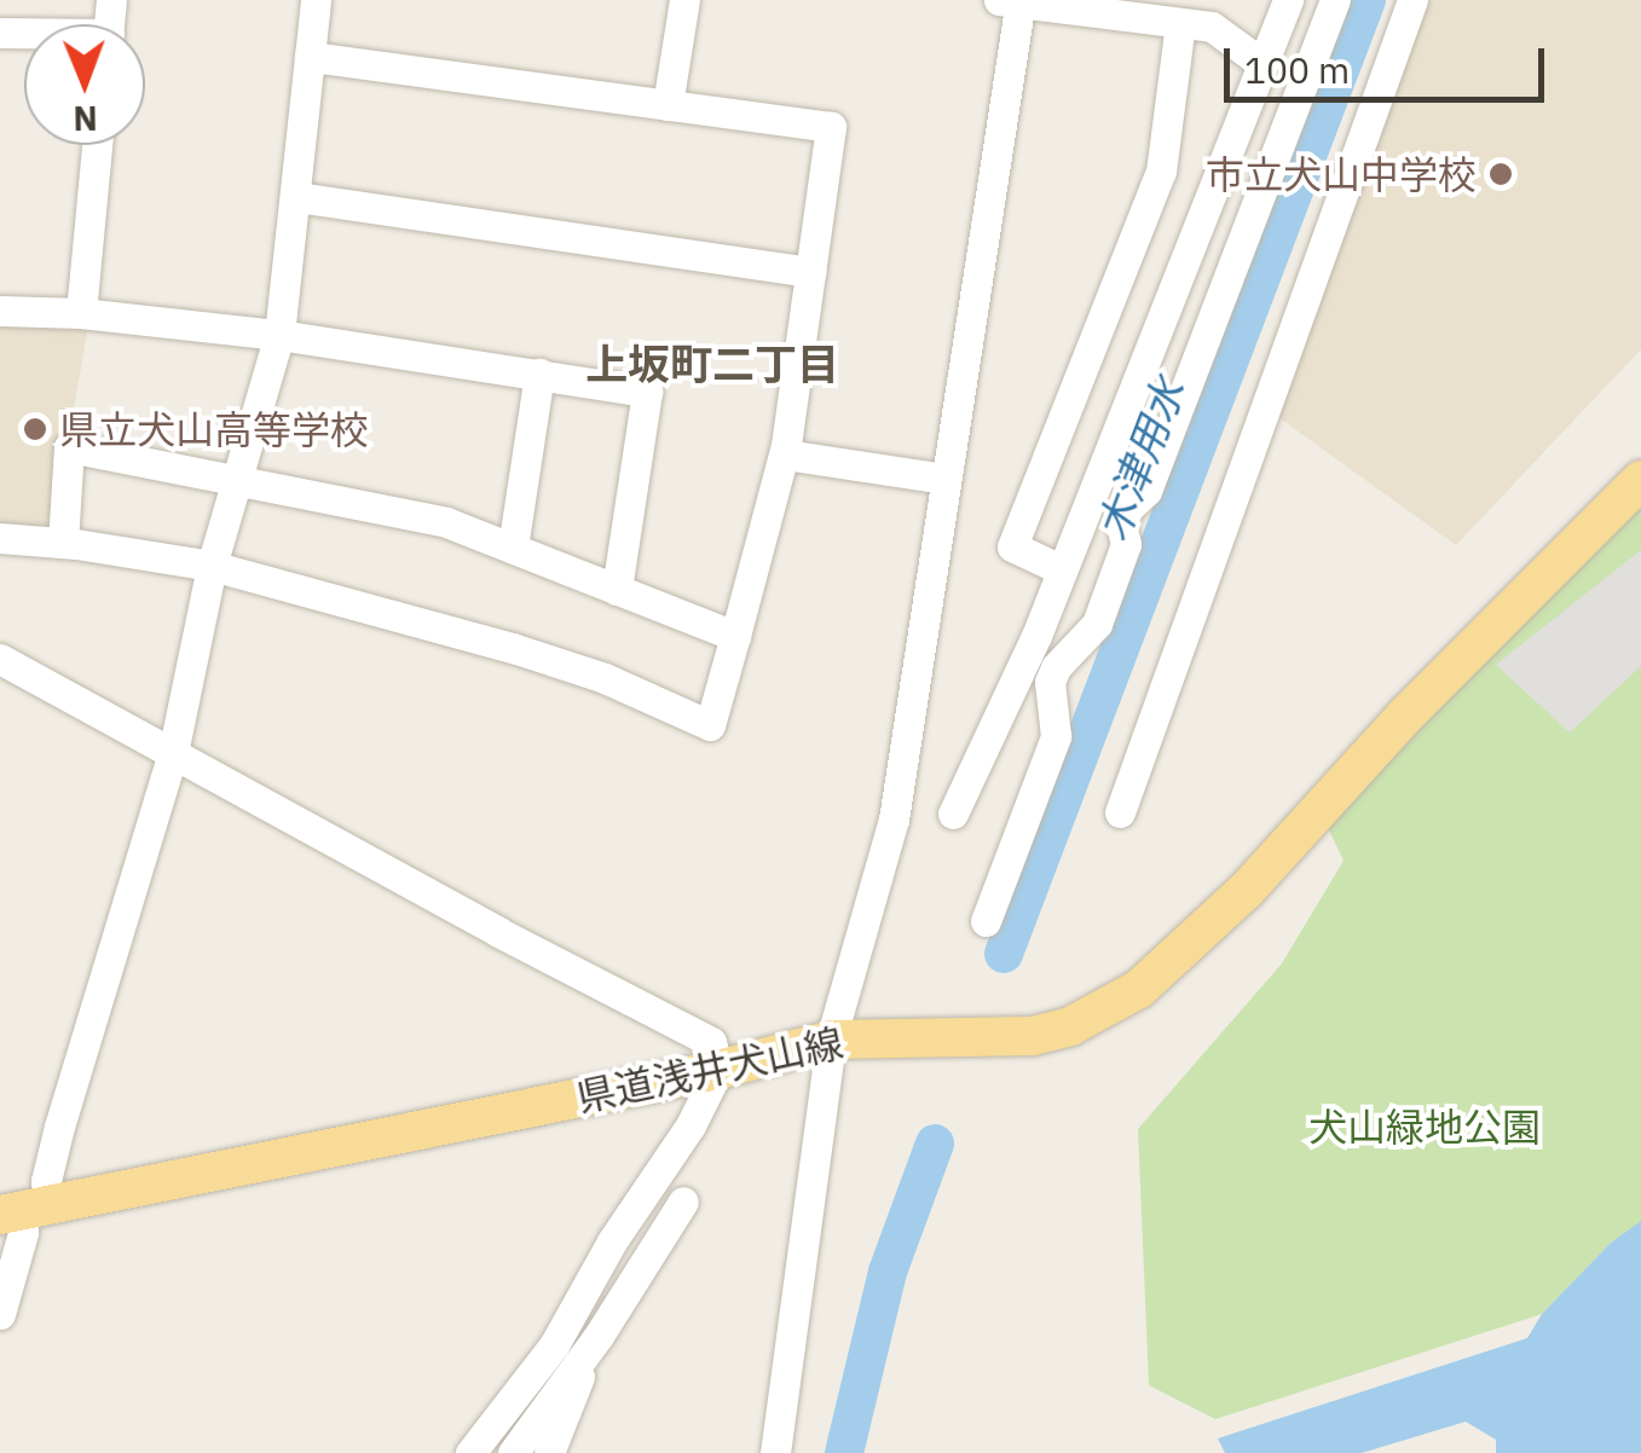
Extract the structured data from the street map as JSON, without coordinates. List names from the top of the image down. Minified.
{"streets":{"main road":["県道浅井犬山線"]},"districts":["上坂町二丁目"],"water":["木津用水"],"parks":["犬山緑地公園"],"places":["市立犬山中学校","県立犬山高等学校"],"scale_bar":"100 m","north":"bottom"}
